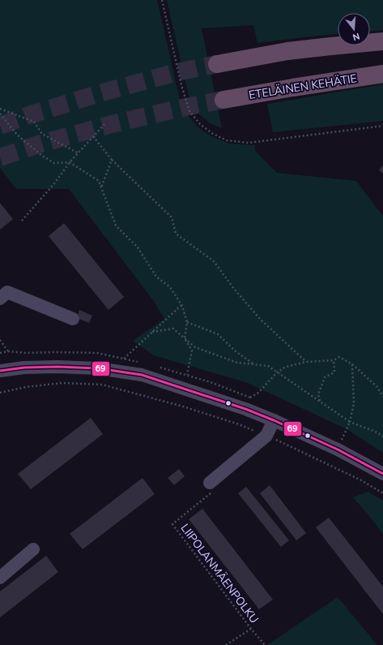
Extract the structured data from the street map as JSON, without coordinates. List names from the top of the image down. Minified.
{"streets":{"highway":["ETELÄINEN KEHÄTIE"],"path":["LIIPOLANMÄENPOLKU"]},"lines":["transit line 69"],"north":"bottom"}
